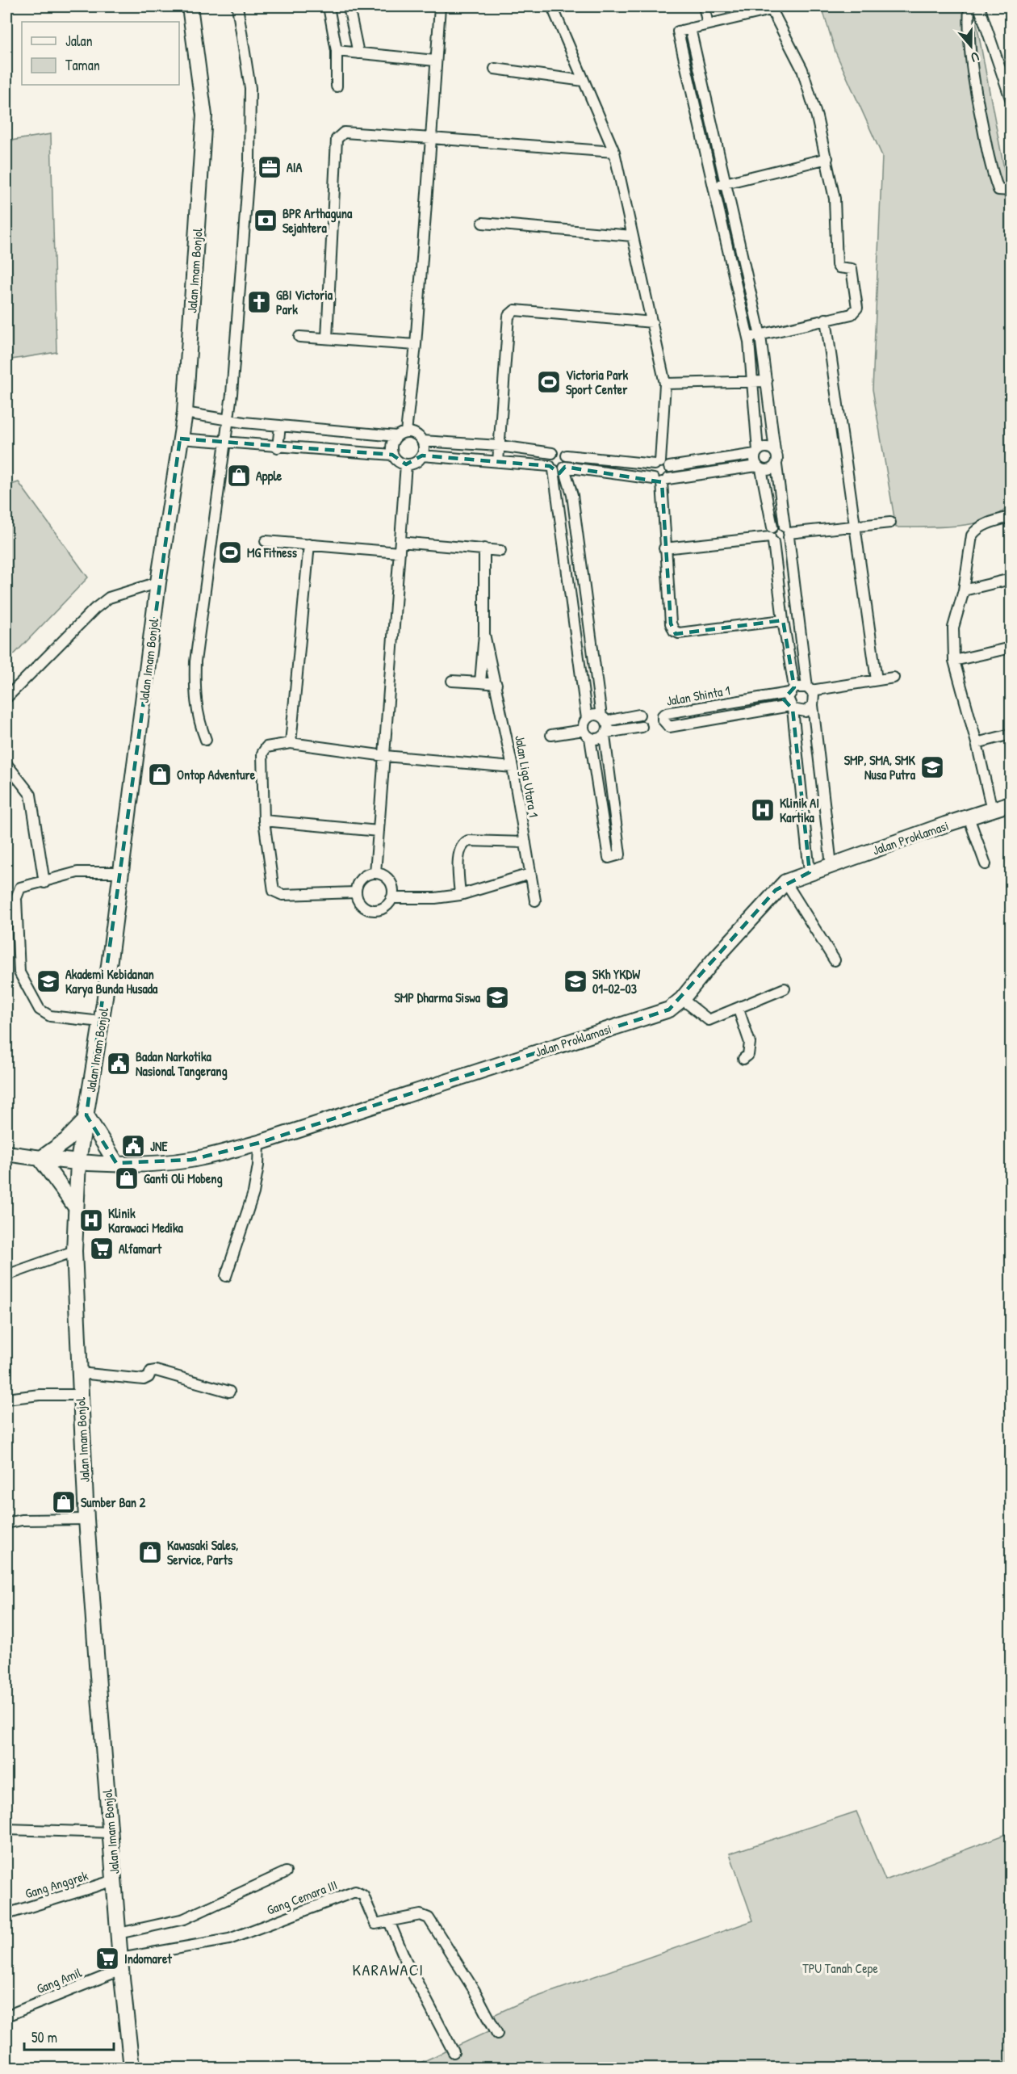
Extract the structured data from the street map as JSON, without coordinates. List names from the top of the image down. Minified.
{"streets":{"main road":["Jalan Imam Bonjol","Jalan Proklamasi"],"street":["Jalan Shinta 1","Jalan Liga Utara 1","Gang Anggrek","Gang Cemara III","Gang Amil"]},"crossings":[["Jalan Imam Bonjol","Jalan Proklamasi"],["Jalan Imam Bonjol","Gang Anggrek"],["Jalan Imam Bonjol","Gang Cemara III"],["Jalan Imam Bonjol","Gang Amil"],["Gang Cemara III","Gang Amil"]],"districts":["KARAWACI"],"parks":["TPU Tanah Cepe"],"places":{"office":["AIA"],"bank":["BPR Arthaguna Sejahtera"],"church":["GBI Victoria Park"],"sports":["Victoria Park Sport Center","MG Fitness"],"shop":["Apple","Ontop Adventure","Ganti Oli Mobeng","Sumber Ban 2","Kawasaki Sales, Service, Parts"],"school or university":["SMP, SMA, SMK Nusa Putra","Akademi Kebidanan Karya Bunda Husada","SKh YKDW 01-02-03","SMP Dharma Siswa"],"hospital":["Klinik AI Kartika","Klinik Karawaci Medika"],"public building":["Badan Narkotika Nasional Tangerang","JNE"],"supermarket":["Alfamart","Indomaret"]},"legend":["Jalan","Taman"],"scale_bar":"50 m","north":"bottom"}
